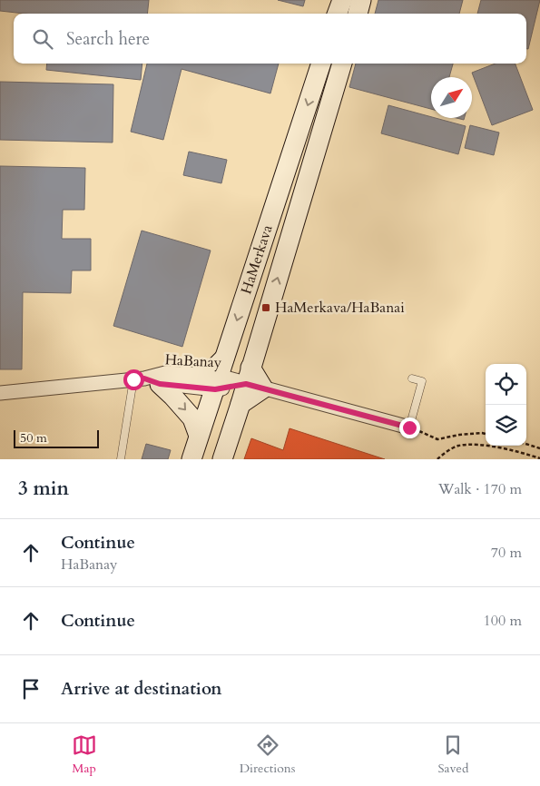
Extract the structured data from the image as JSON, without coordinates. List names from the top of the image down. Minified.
{"streets":{"street":["HaMerkava","HaBanay"]},"crossings":[["HaMerkava","HaBanay"]],"places":{"transit":["HaMerkava/HaBanai"]},"scale_bar":"50 m","north":"top right","page":{"search":"Search here","scale":"50 m","heading":["3 min","Walk · 170 m"],"list":[["Continue","HaBanay","70 m"],["Continue","100 m"],"Arrive at destination"],"nav":["Map","Directions","Saved"]}}
